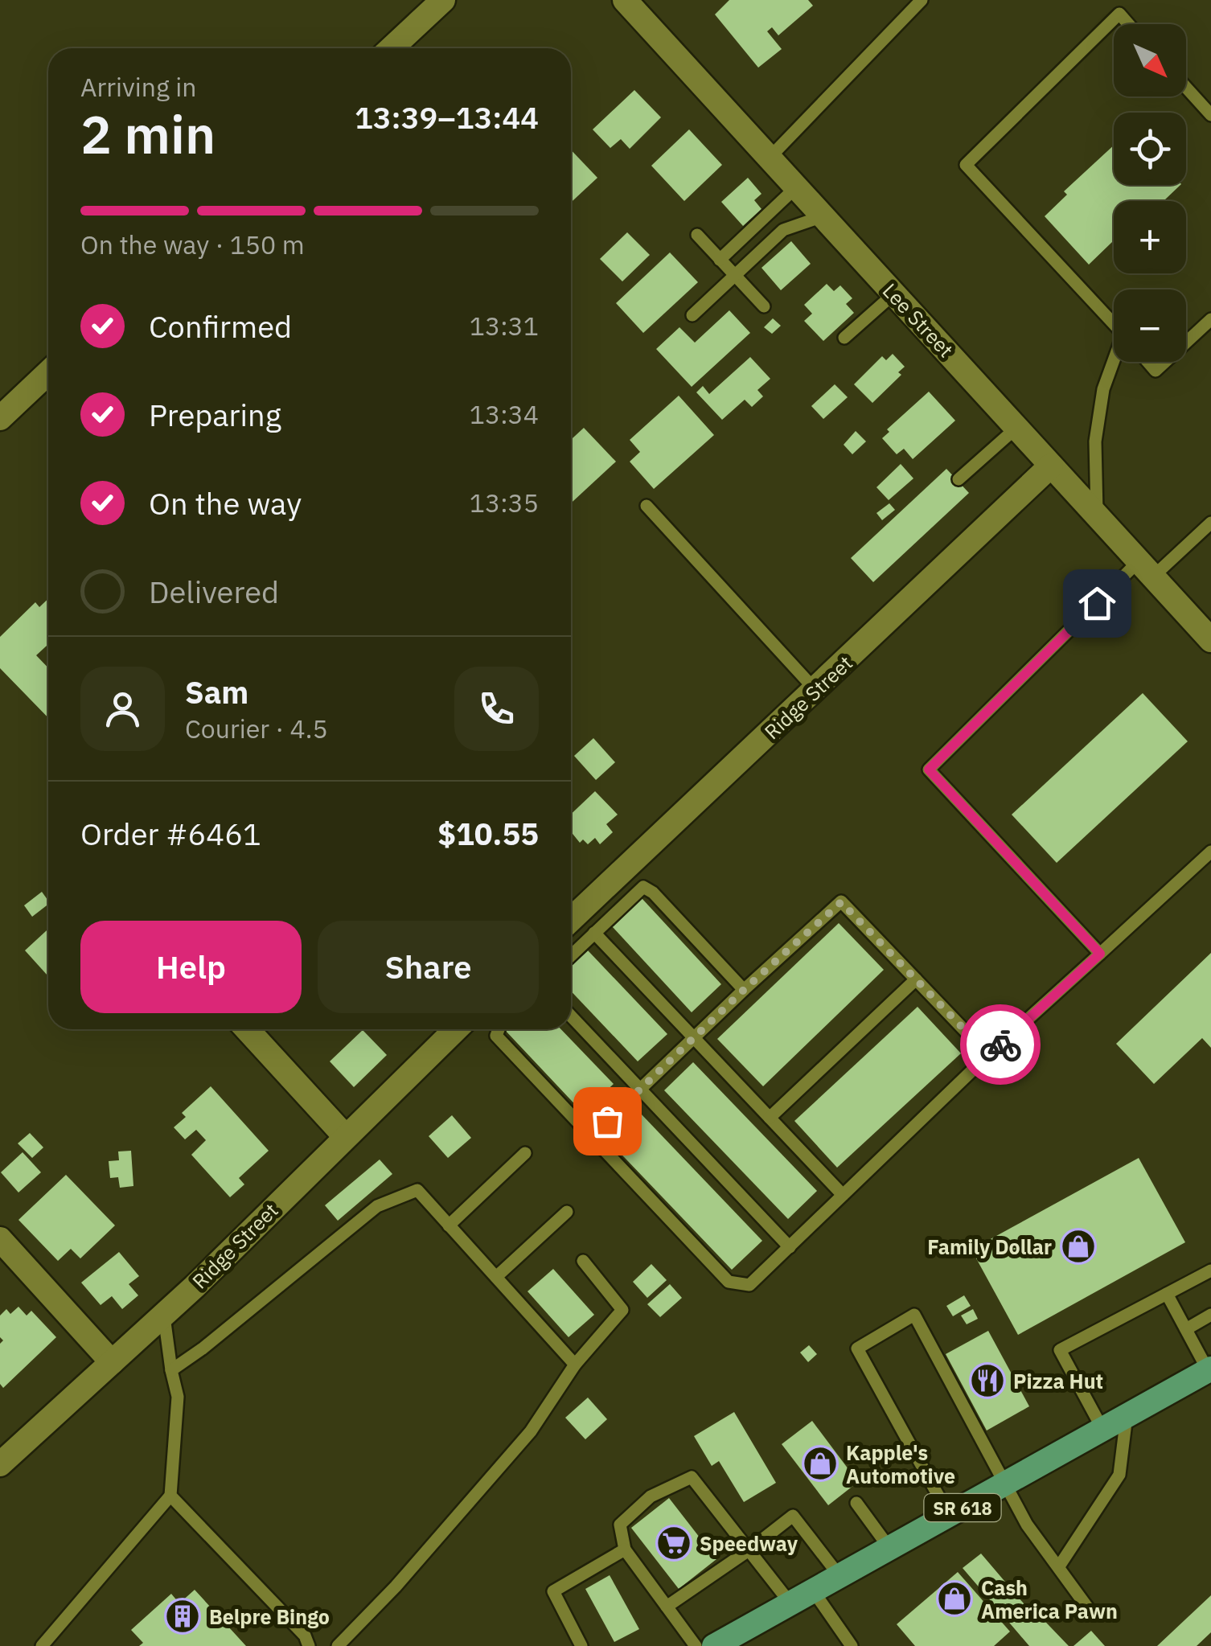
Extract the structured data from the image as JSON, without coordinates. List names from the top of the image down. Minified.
{"streets":{"main road":["SR 618"],"street":["Lee Street","Ridge Street"]},"crossings":[["Lee Street","Ridge Street"]],"places":{"shop":["Family Dollar","Kapple's Automotive","Cash America Pawn"],"restaurant":["Pizza Hut"],"supermarket":["Speedway"],"building":["Belpre Bingo"]},"north":"bottom right","page":{"map_buttons":["+","−"],"heading":["2 min","Arriving in","13:39–13:44"],"panel":["Sam","Courier · 4.5","Order #6461","$10.55"],"bar":"On the way · 150 m","list":[["Confirmed","13:31"],["Preparing","13:34"],["On the way","13:35"],"Delivered"],"buttons":["Help","Share"]}}
